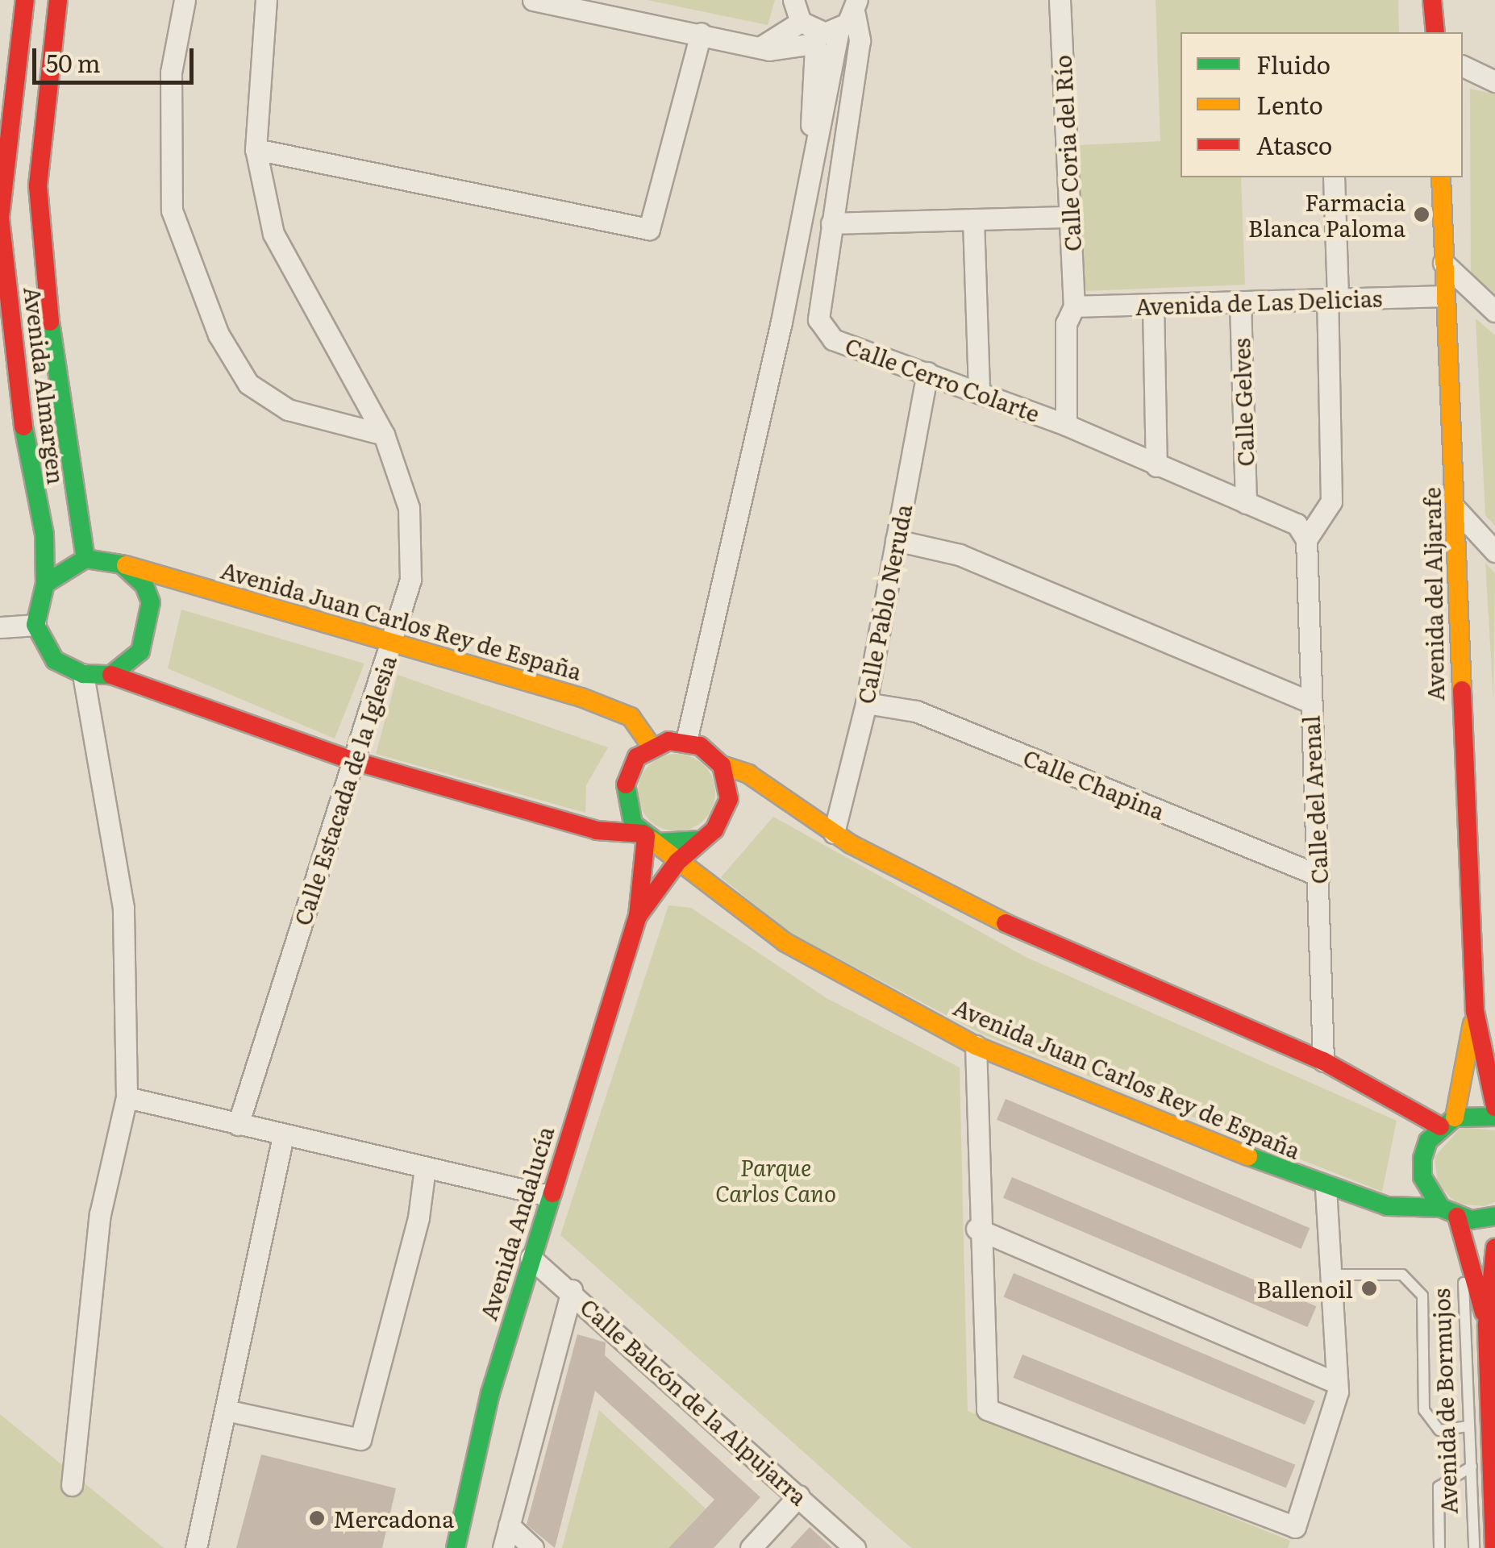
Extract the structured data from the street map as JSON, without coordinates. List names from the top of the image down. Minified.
{"streets":{"street":["Calle Coria del Río","Avenida de Las Delicias","Calle Cerro Colarte","Avenida Almargen","Calle Gelves","Avenida del Aljarafe","Calle Pablo Neruda","Avenida Juan Carlos Rey de España","Calle Chapina","Calle Estacada de la Iglesia","Calle del Arenal","Avenida Andalucía","Calle Balcón de la Alpujarra","Avenida de Bormujos"]},"crossings":[["Calle Coria del Río","Avenida de Las Delicias"],["Calle Coria del Río","Calle Cerro Colarte"],["Avenida de Las Delicias","Calle Gelves"],["Avenida de Las Delicias","Avenida del Aljarafe"],["Calle Cerro Colarte","Calle Gelves"],["Calle Cerro Colarte","Calle Pablo Neruda"],["Calle Cerro Colarte","Calle del Arenal"],["Avenida Almargen","Avenida Juan Carlos Rey de España"],["Avenida del Aljarafe","Avenida Juan Carlos Rey de España"],["Avenida del Aljarafe","Avenida de Bormujos"],["Calle Pablo Neruda","Calle Chapina"],["Avenida Juan Carlos Rey de España","Calle Estacada de la Iglesia"],["Avenida Juan Carlos Rey de España","Avenida de Bormujos"],["Calle Chapina","Calle del Arenal"],["Avenida Andalucía","Calle Balcón de la Alpujarra"]],"parks":["Parque Carlos Cano"],"places":["Farmacia Blanca Paloma","Ballenoil","Mercadona"],"legend":["Fluido","Lento","Atasco"],"scale_bar":"50 m"}
